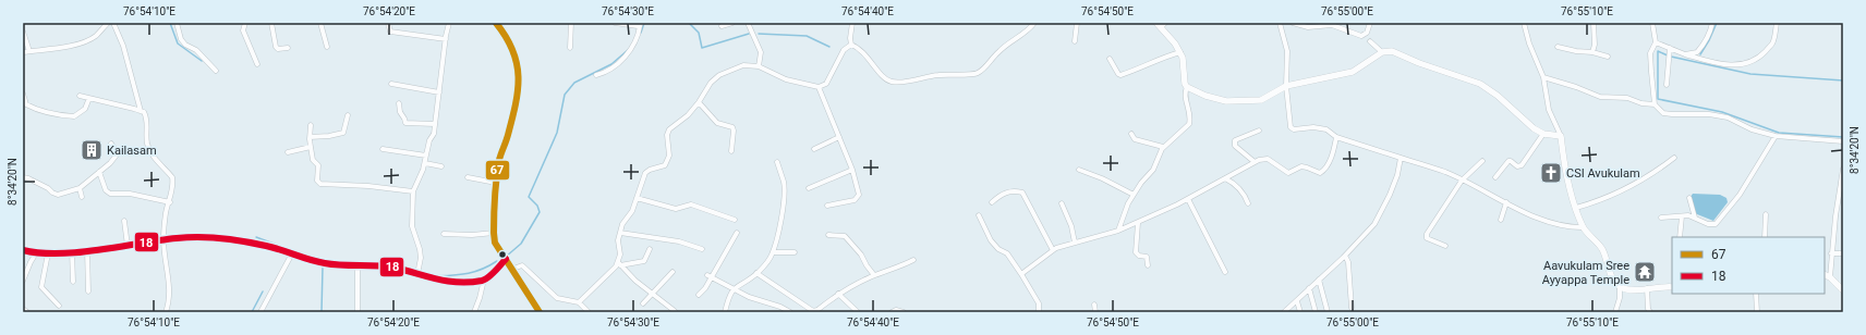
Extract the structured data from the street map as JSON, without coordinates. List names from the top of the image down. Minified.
{"places":{"building":["Kailasam"],"church":["CSI Avukulam"],"temple":["Aavukulam Sree Ayyappa Temple"]},"lines":["transit line 67","transit line 18"],"legend":["67","18"],"coordinates":["76°54'10\"E","76°54'20\"E","76°54'30\"E","76°54'40\"E","76°54'50\"E","76°55'00\"E","76°55'10\"E","8°34'20\"N"]}
